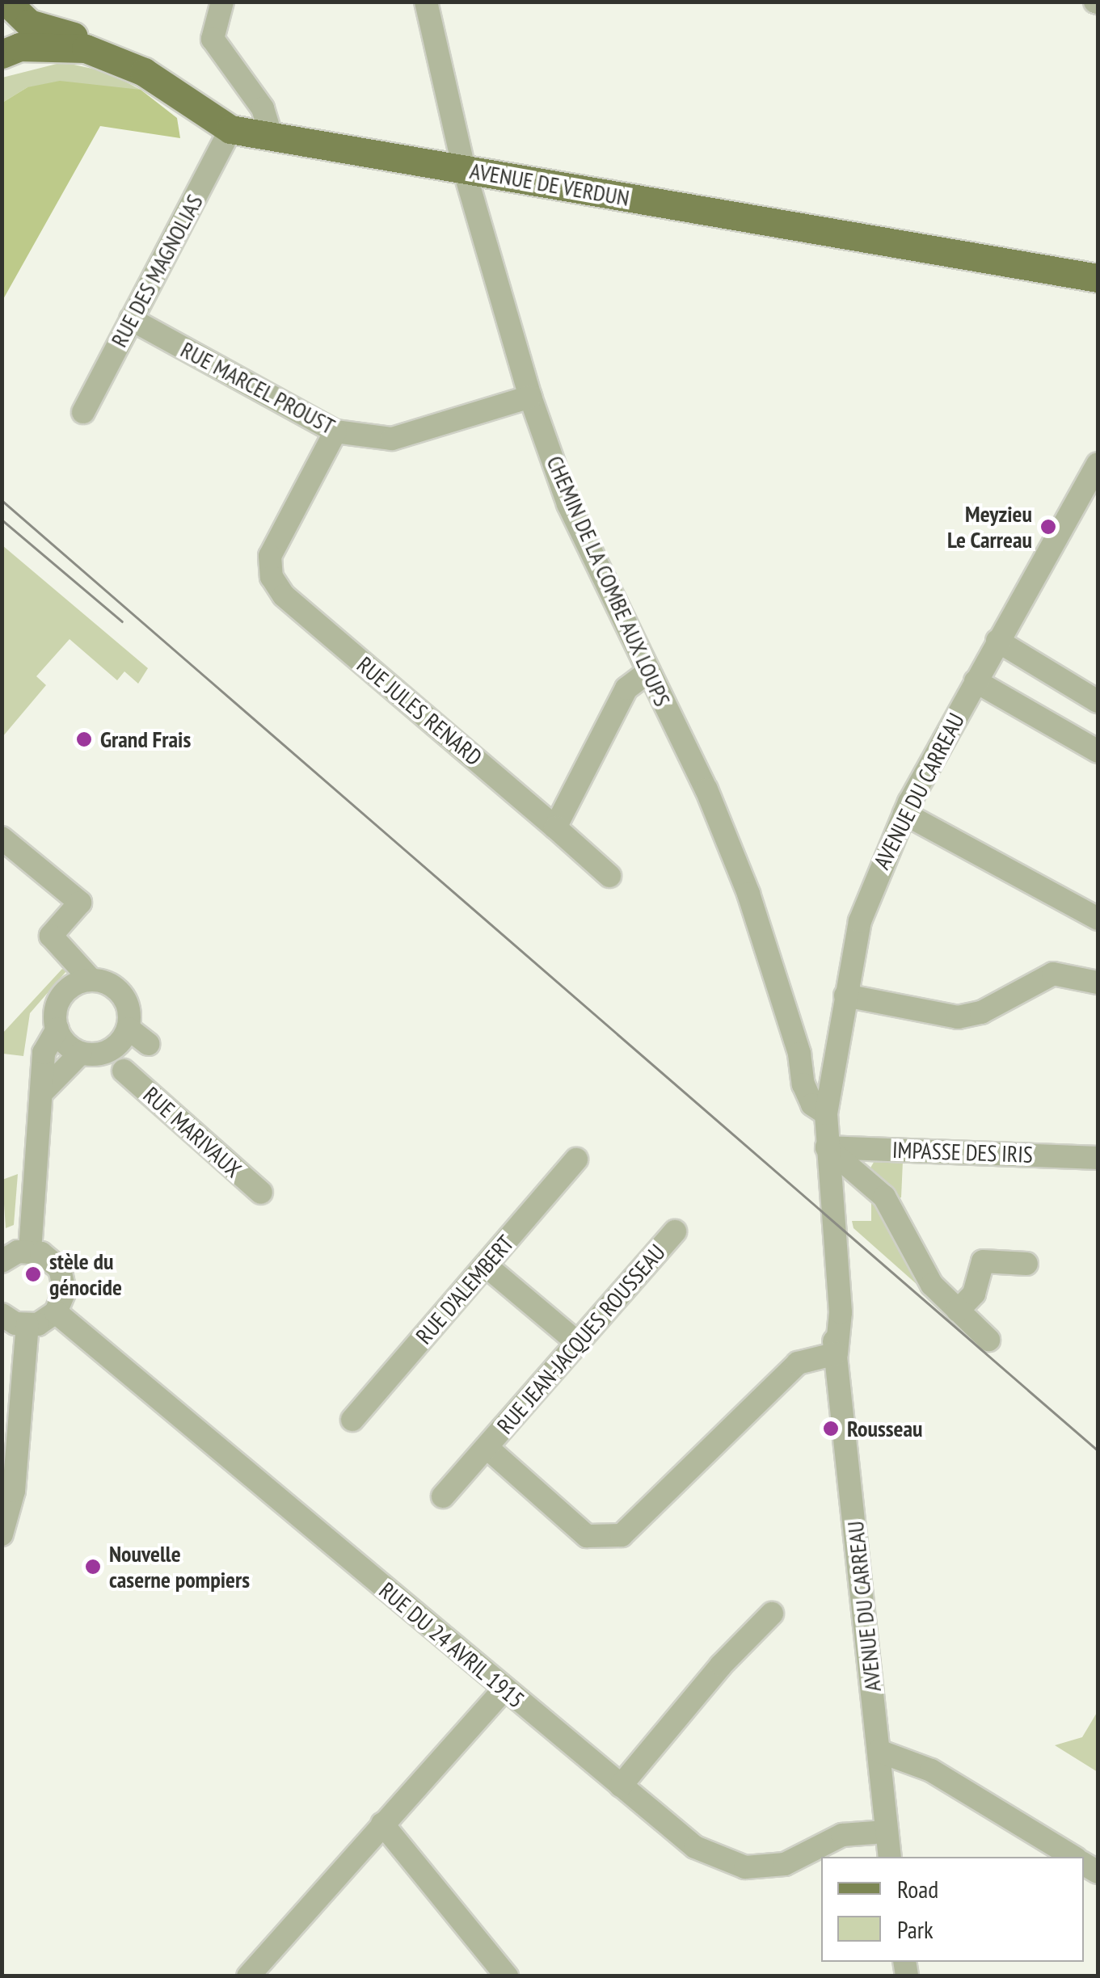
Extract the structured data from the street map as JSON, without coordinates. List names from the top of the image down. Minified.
{"streets":{"main road":["AVENUE DE VERDUN"],"street":["RUE DES MAGNOLIAS","RUE MARCEL PROUST","CHEMIN DE LA COMBE AUX LOUPS","RUE JULES RENARD","AVENUE DU CARREAU","RUE MARIVAUX","IMPASSE DES IRIS","RUE D'ALEMBERT","RUE JEAN-JACQUES ROUSSEAU","RUE DU 24 AVRIL 1915"]},"crossings":[["AVENUE DE VERDUN","RUE DES MAGNOLIAS"],["AVENUE DE VERDUN","CHEMIN DE LA COMBE AUX LOUPS"],["RUE DES MAGNOLIAS","RUE MARCEL PROUST"],["RUE MARCEL PROUST","CHEMIN DE LA COMBE AUX LOUPS"],["RUE MARCEL PROUST","RUE JULES RENARD"],["CHEMIN DE LA COMBE AUX LOUPS","AVENUE DU CARREAU"],["AVENUE DU CARREAU","IMPASSE DES IRIS"],["AVENUE DU CARREAU","RUE JEAN-JACQUES ROUSSEAU"],["AVENUE DU CARREAU","RUE DU 24 AVRIL 1915"]],"places":["Meyzieu Le Carreau","Grand Frais","stèle du génocide","Rousseau","Nouvelle caserne pompiers"],"legend":["Road","Park"]}
